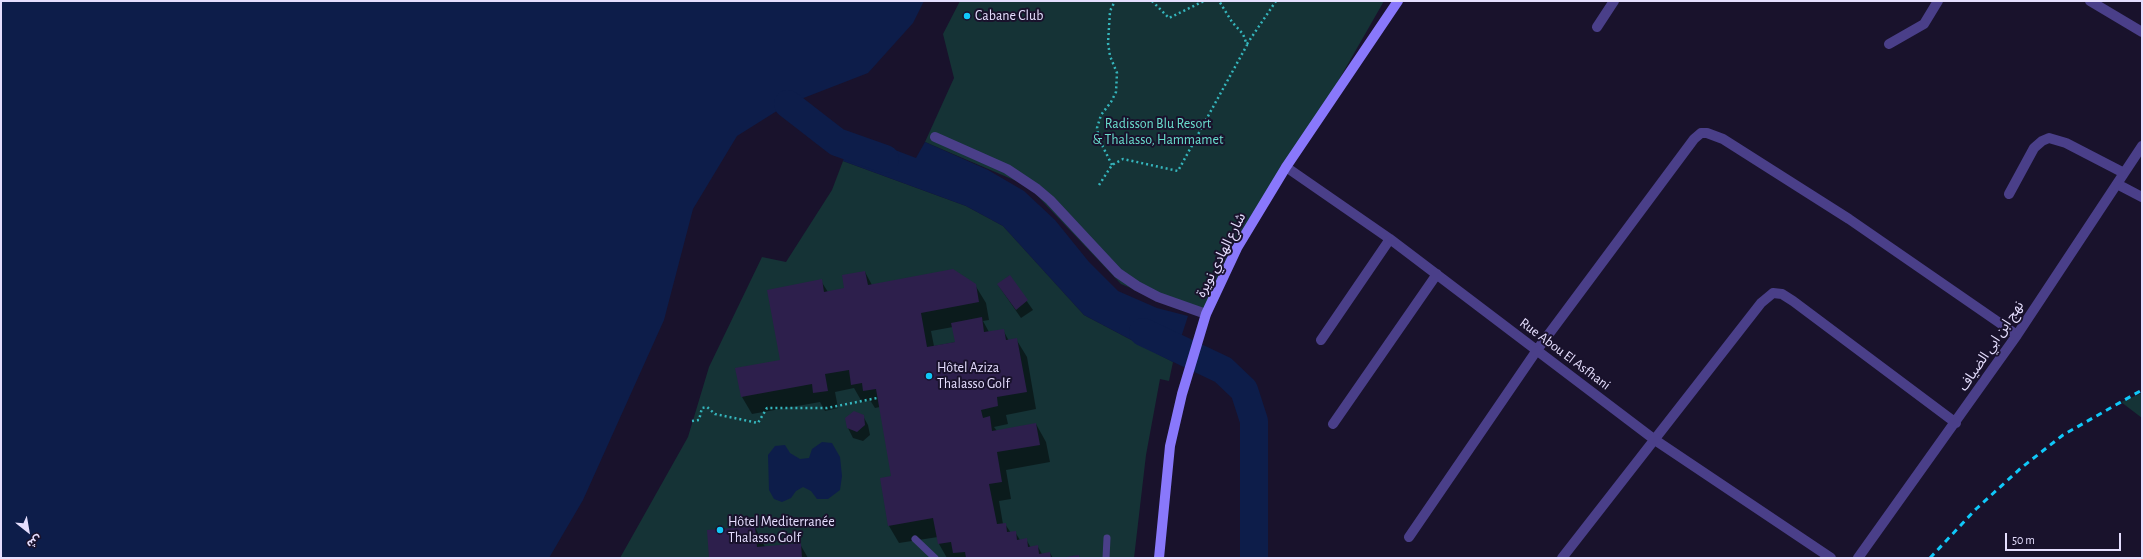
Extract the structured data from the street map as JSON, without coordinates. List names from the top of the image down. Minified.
{"streets":{"street":["شارع الهادي نويرة","نهج ابن ابي الضياف","Rue Abou El Asfhani"]},"crossings":[["شارع الهادي نويرة","Rue Abou El Asfhani"]],"parks":["Radisson Blu Resort & Thalasso, Hammamet"],"places":["Cabane Club","Hôtel Aziza Thalasso Golf","Hôtel Mediterranée Thalasso Golf"],"scale_bar":"50 m","north":"bottom right"}
